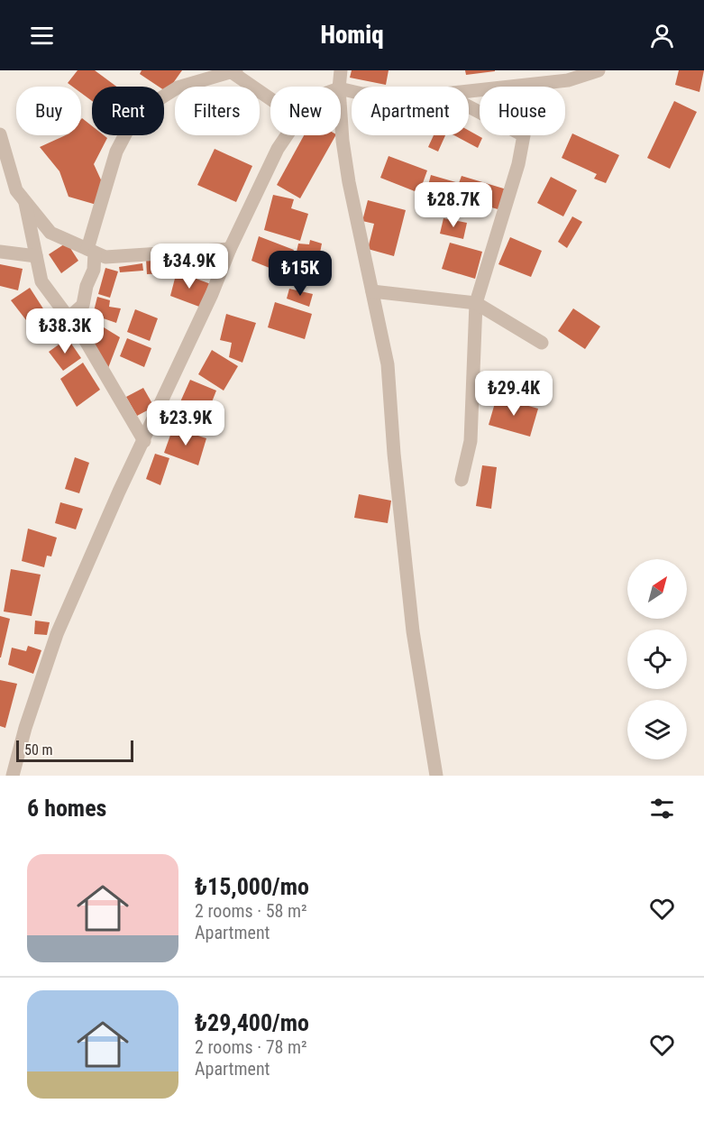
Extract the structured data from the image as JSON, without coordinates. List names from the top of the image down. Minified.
{"scale_bar":"50 m","north":"top right","page":{"header":"Homiq","chip":["Buy","Rent","Filters","New","Apartment","House"],"price":["₺28.7K","₺34.9K","₺15K","₺38.3K","₺29.4K","₺23.9K"],"scale":"50 m","heading":"6 homes","list":[{"name":"₺15,000/mo","note":"2 rooms · 58 m² · Apartment"},{"name":"₺29,400/mo","note":"2 rooms · 78 m² · Apartment"}]}}
